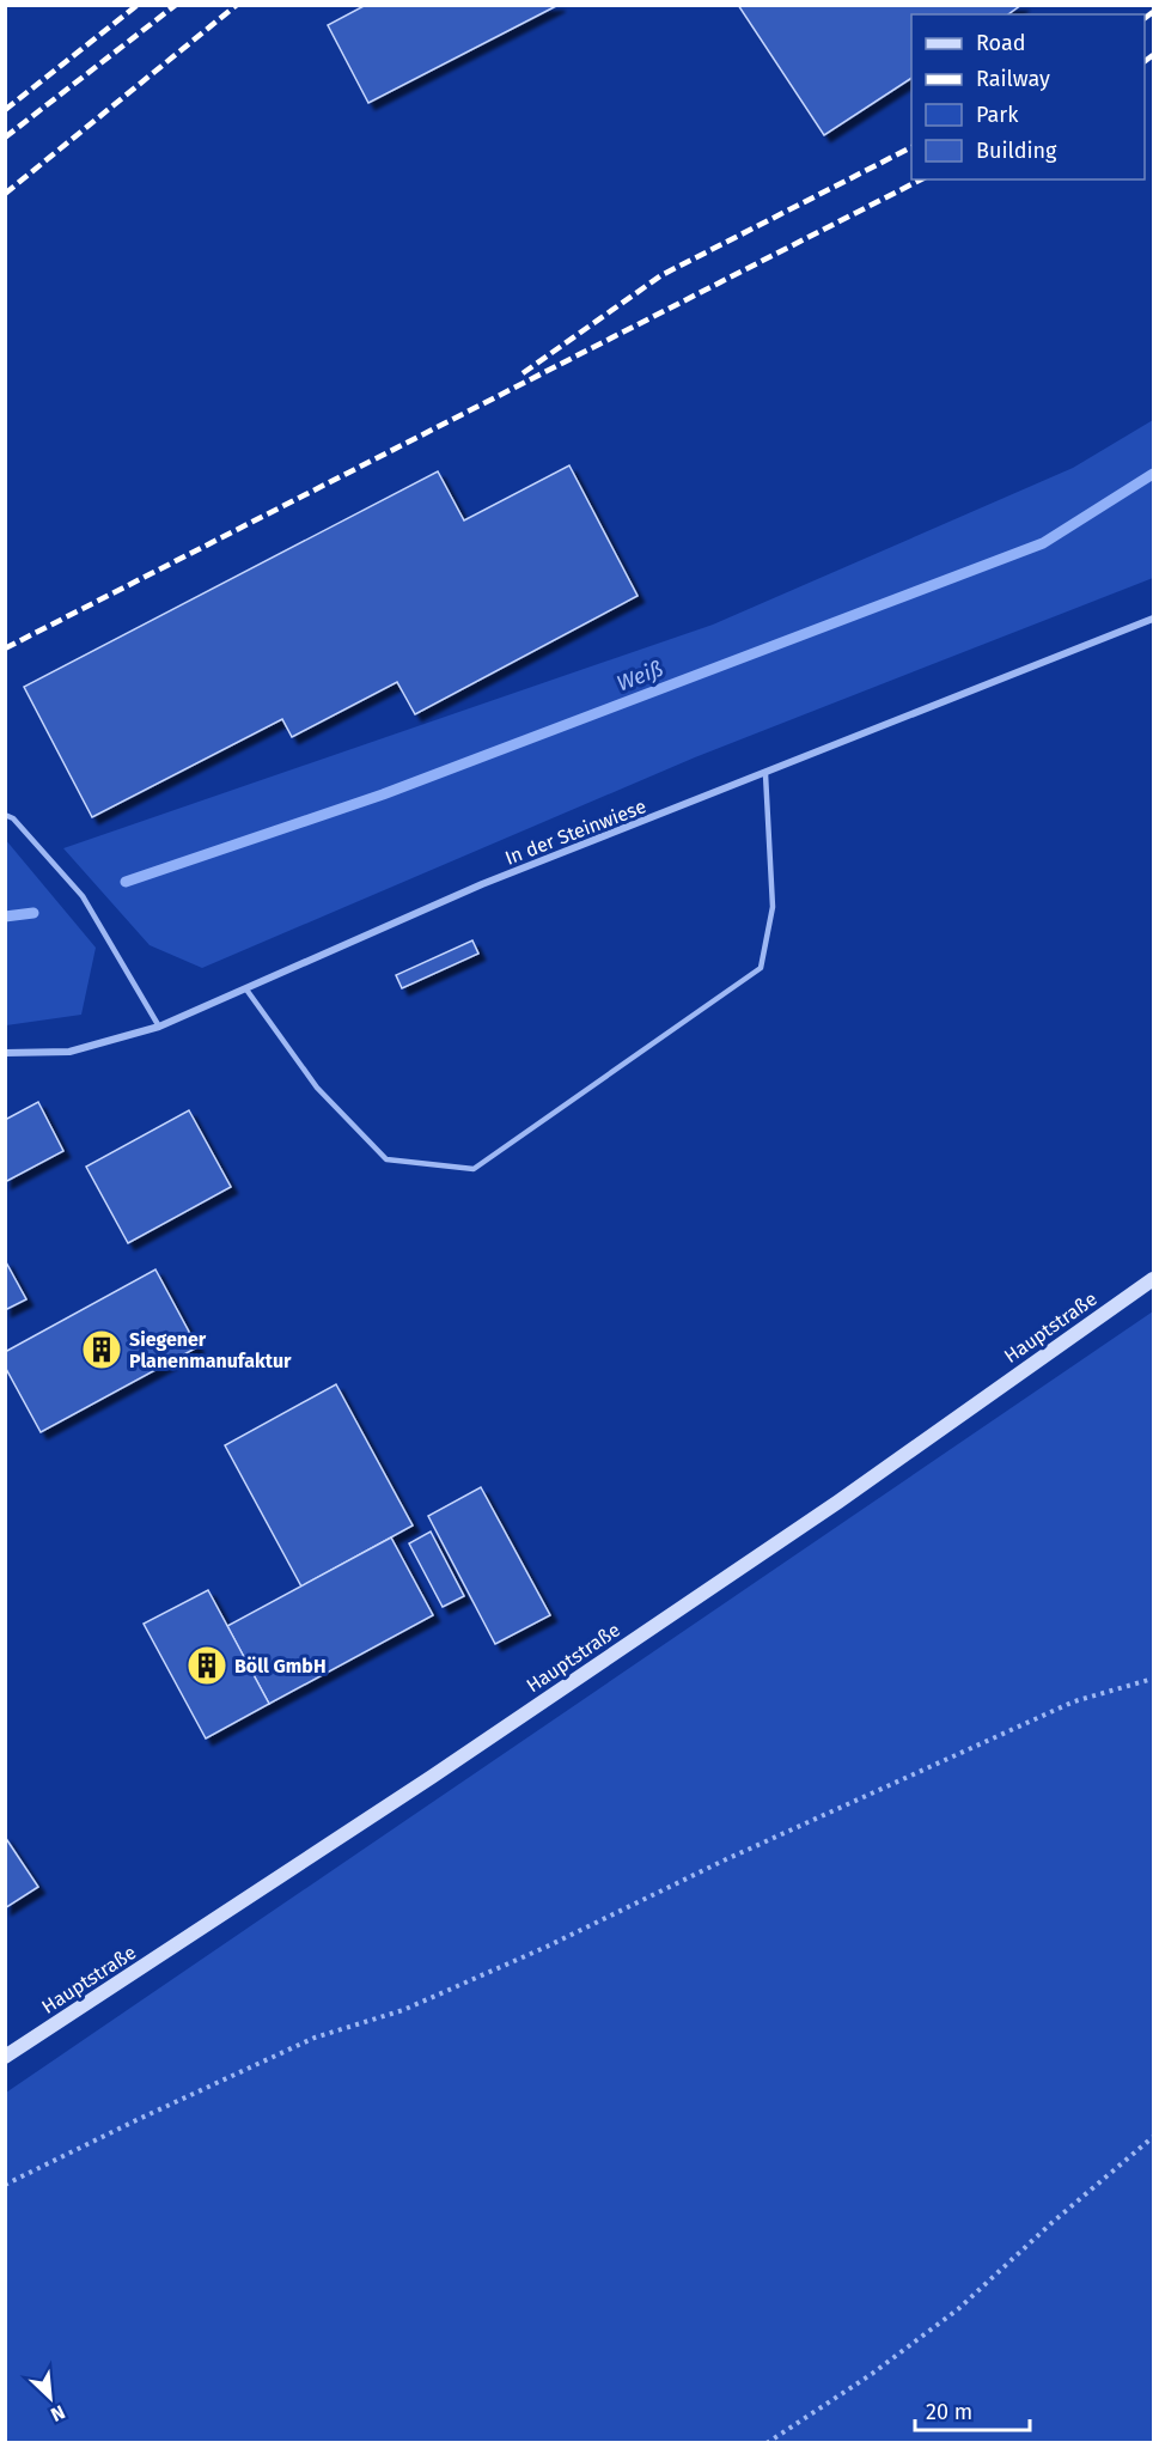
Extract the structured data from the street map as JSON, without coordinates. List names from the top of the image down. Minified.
{"streets":{"main road":["Hauptstraße"],"street":["In der Steinwiese"]},"water":["Weiß"],"places":{"building":["Siegener Planenmanufaktur","Böll GmbH"]},"legend":["Road","Railway","Park","Building"],"scale_bar":"20 m","north":"bottom right"}
